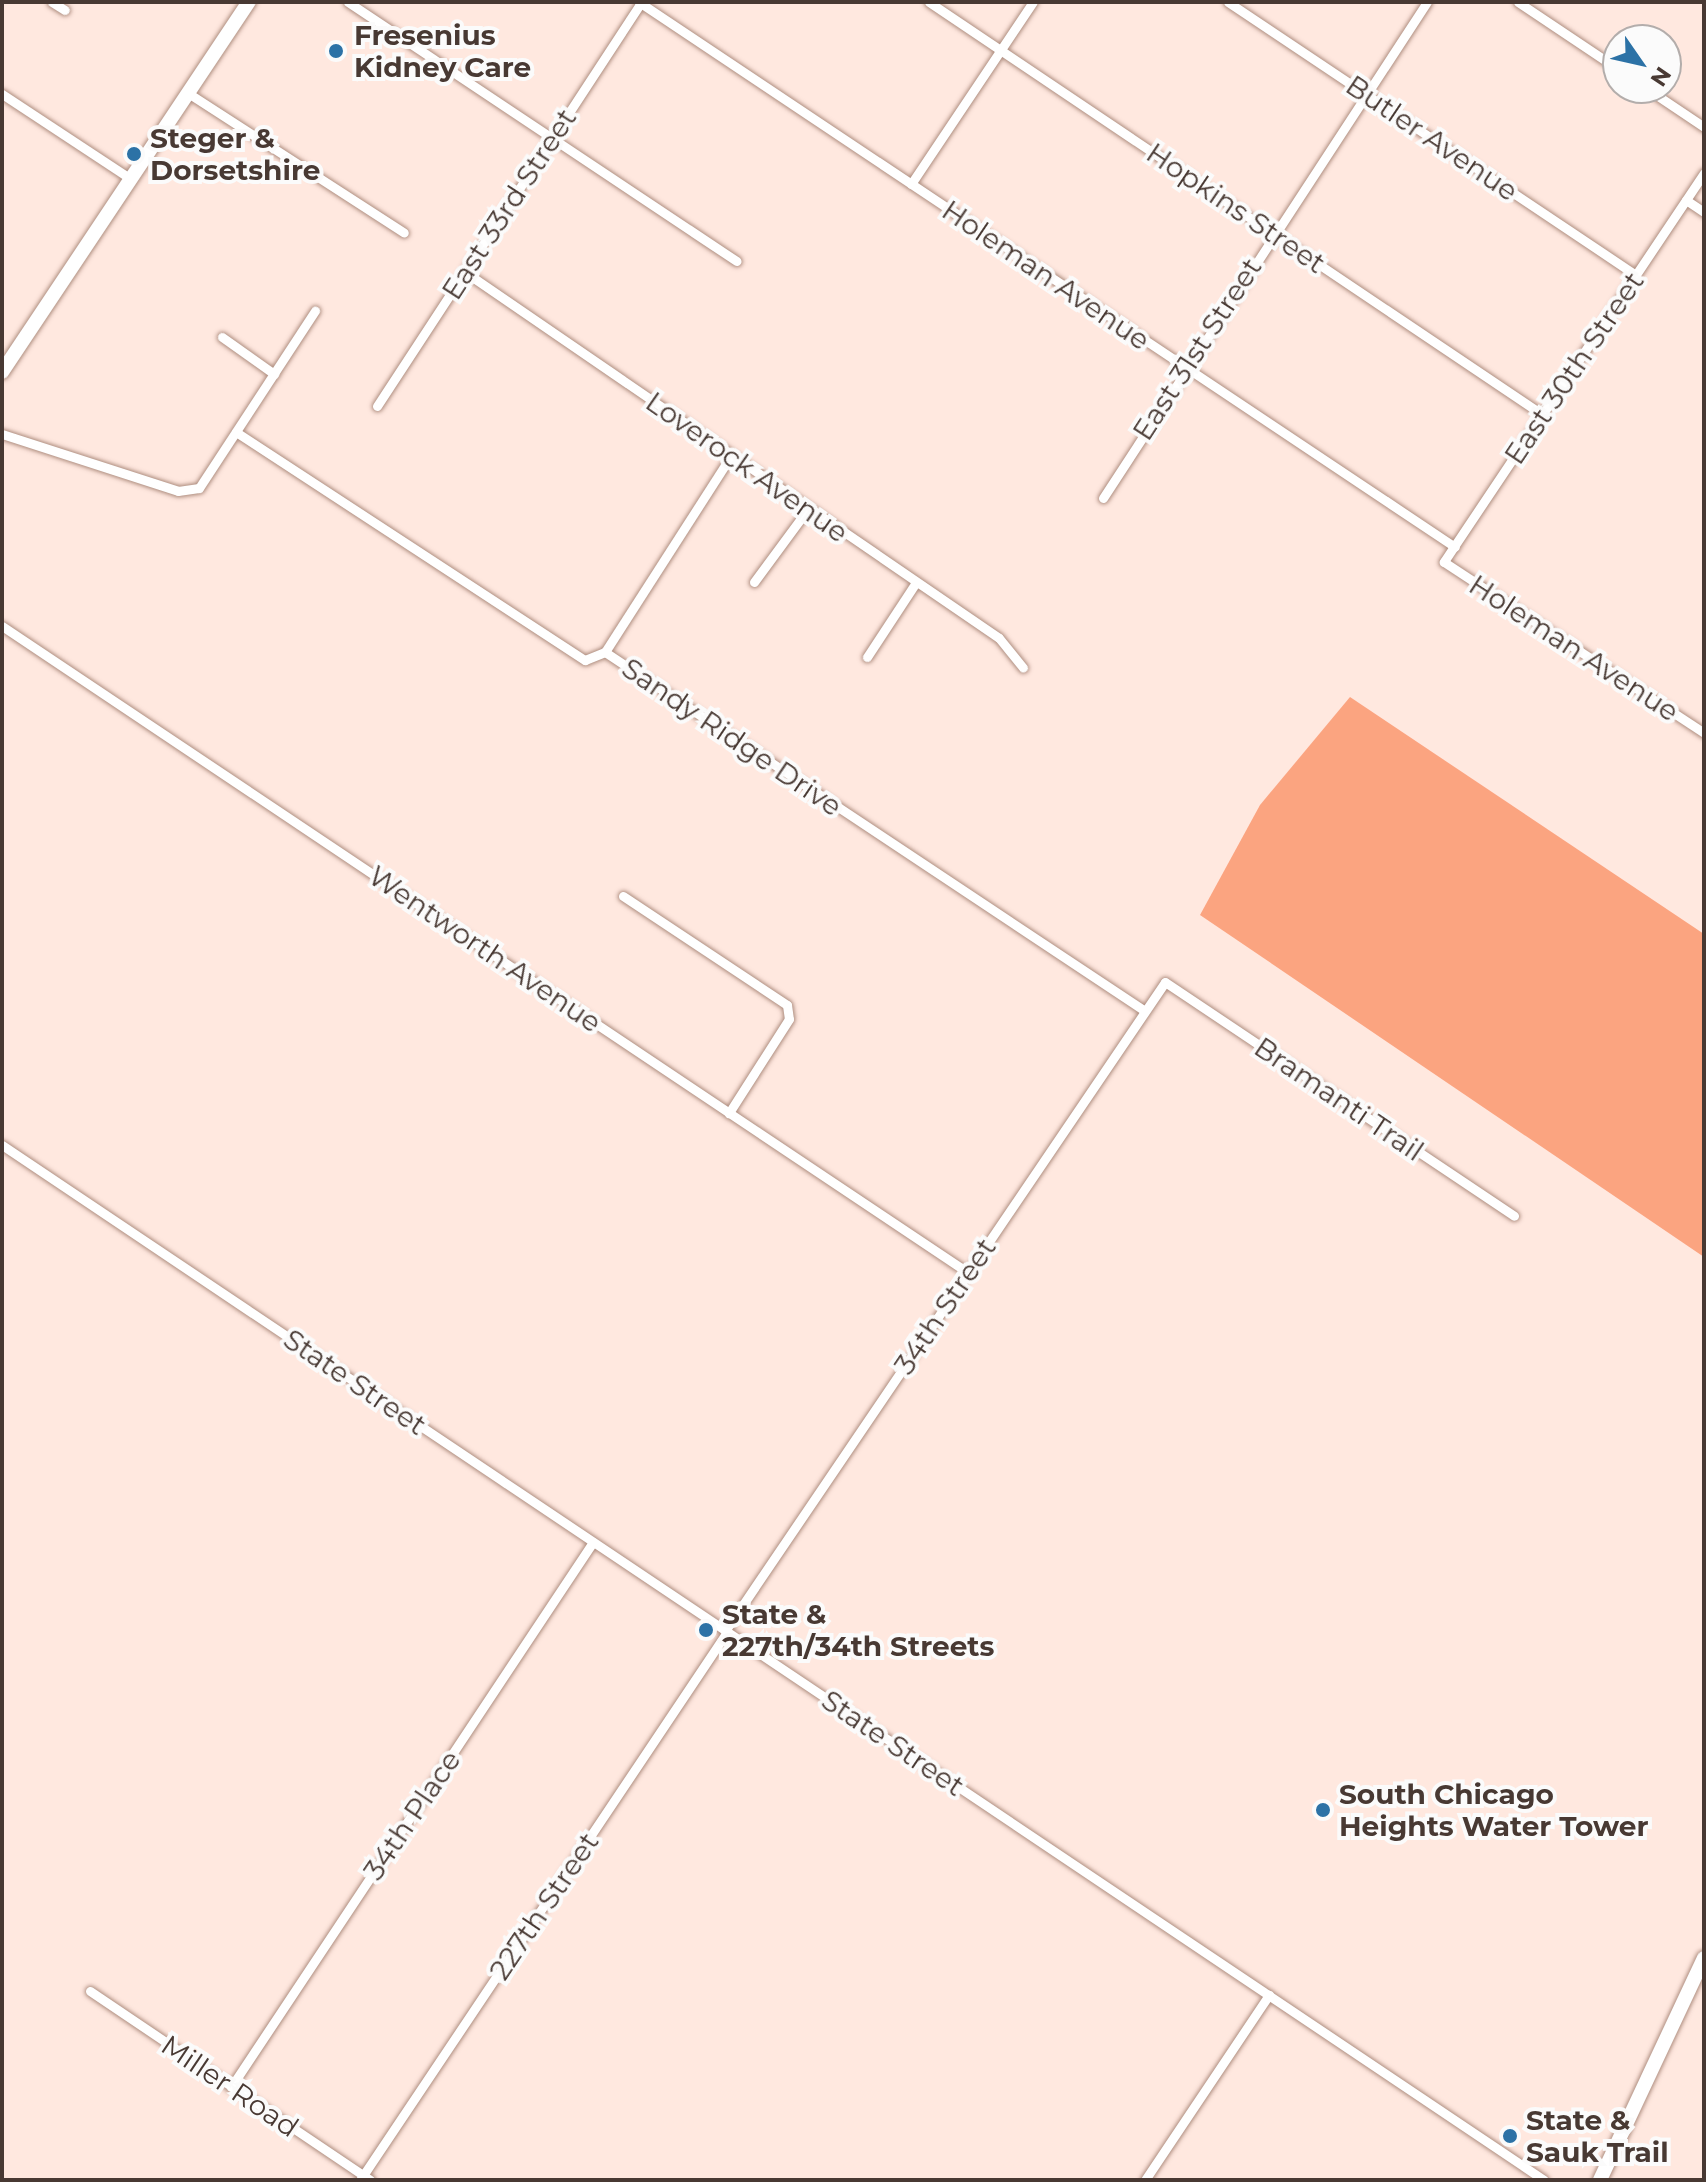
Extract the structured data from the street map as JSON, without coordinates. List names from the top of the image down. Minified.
{"streets":{"street":["Butler Avenue","East 33rd Street","Hopkins Street","Holeman Avenue","East 31st Street","East 30th Street","Loverock Avenue","Sandy Ridge Drive","Wentworth Avenue","Bramanti Trail","34th Street","State Street","34th Place","227th Street","Miller Road"]},"crossings":[["Butler Avenue","East 31st Street"],["Butler Avenue","East 30th Street"],["East 33rd Street","Holeman Avenue"],["East 33rd Street","Loverock Avenue"],["Hopkins Street","East 31st Street"],["Hopkins Street","East 30th Street"],["Holeman Avenue","East 31st Street"],["Holeman Avenue","East 30th Street"],["Sandy Ridge Drive","34th Street"],["Wentworth Avenue","34th Street"],["Bramanti Trail","34th Street"],["34th Street","State Street"],["34th Street","227th Street"],["State Street","34th Place"],["State Street","227th Street"],["34th Place","Miller Road"],["227th Street","Miller Road"]],"places":["Fresenius Kidney Care","Steger & Dorsetshire","State & 227th/34th Streets","South Chicago Heights Water Tower","State & Sauk Trail"],"north":"bottom right"}
